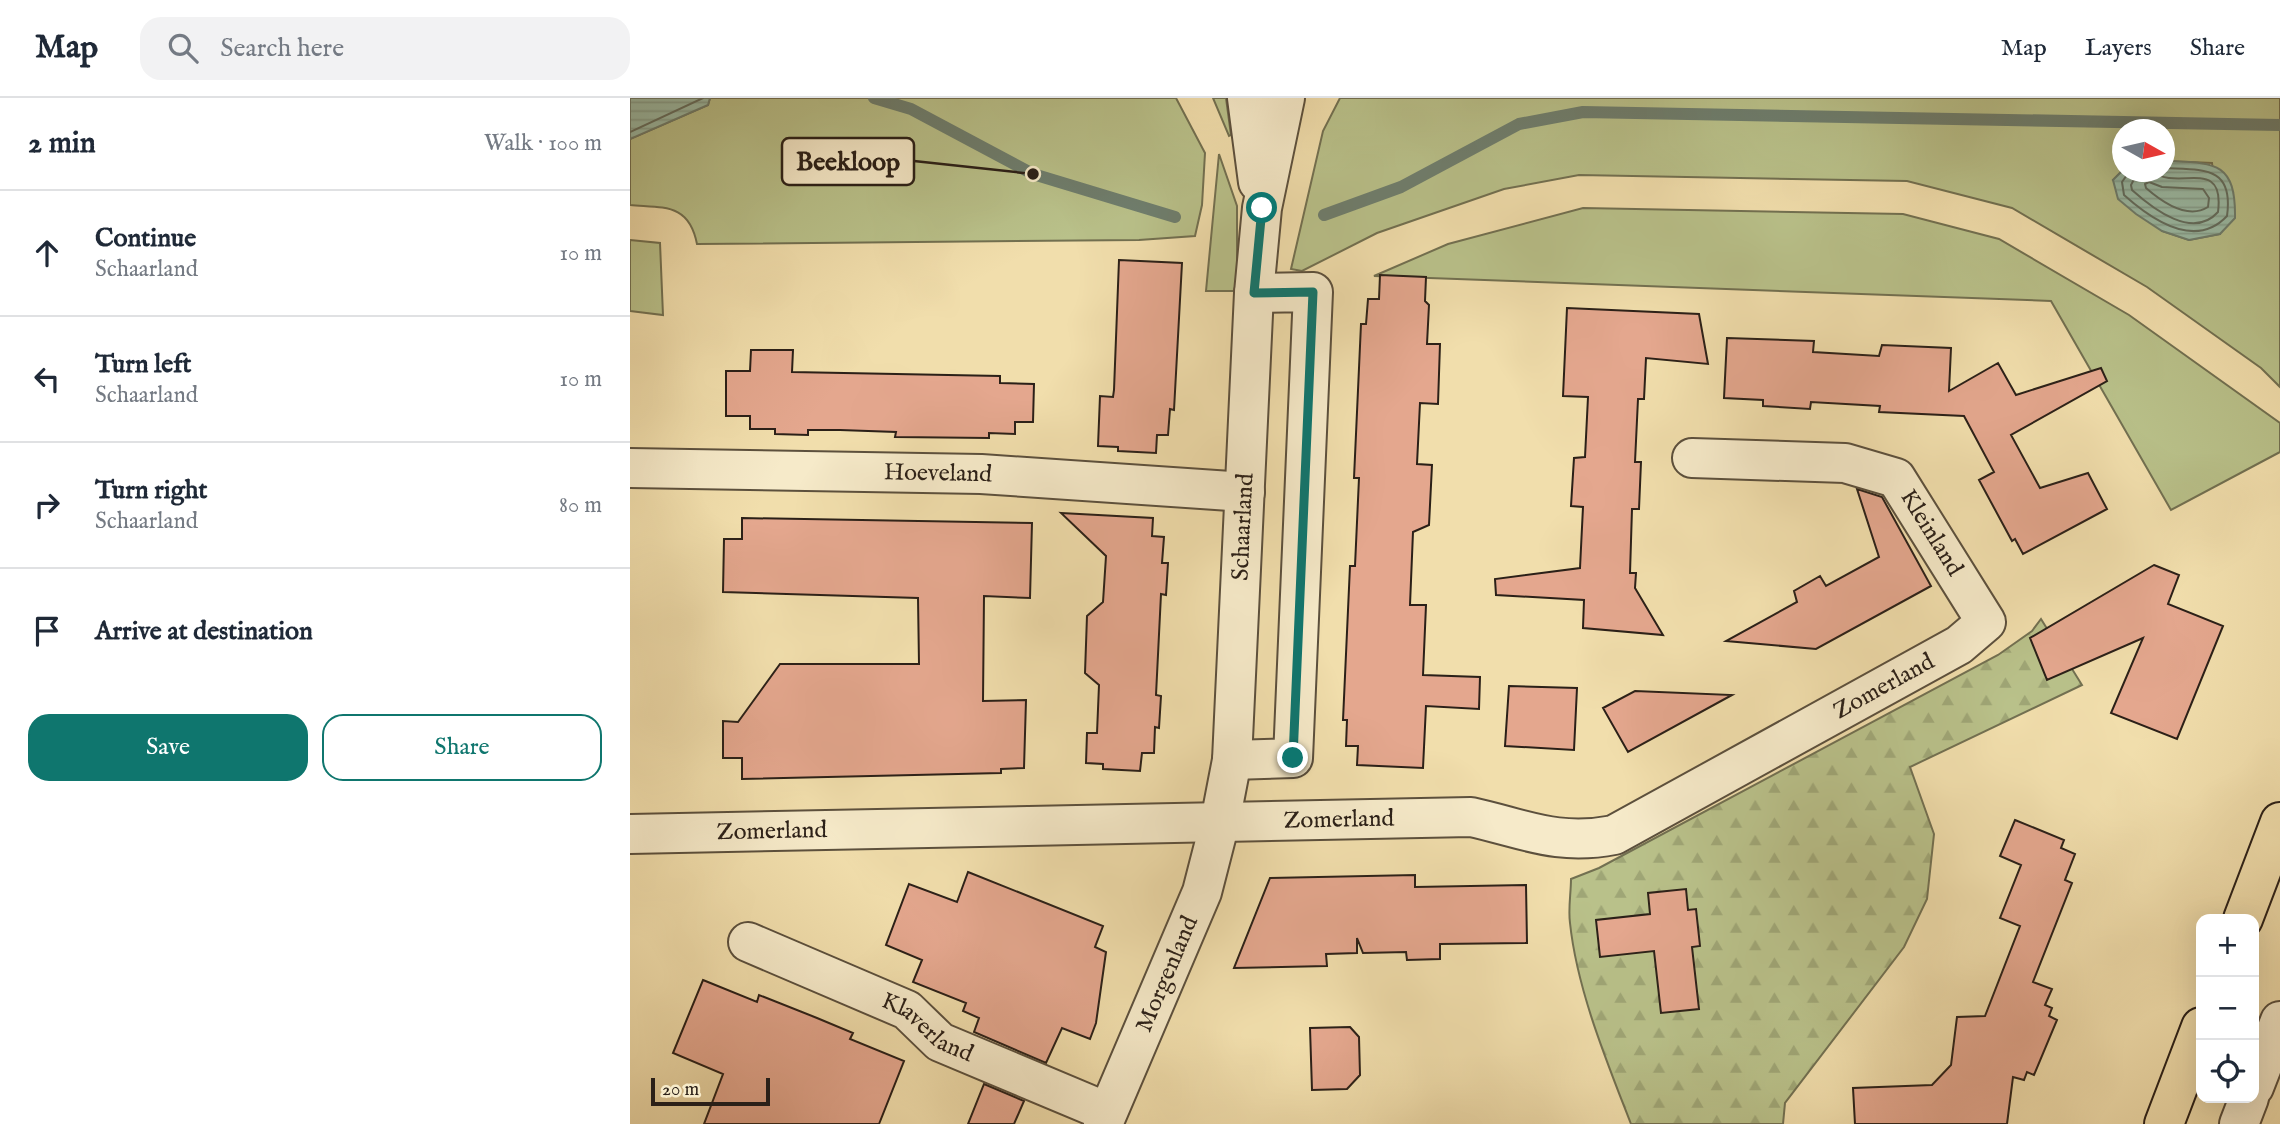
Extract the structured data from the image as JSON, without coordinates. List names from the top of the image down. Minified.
{"streets":{"street":["Hoeveland","Schaarland","Kleinland","Zomerland","Morgenland","Klaverland"]},"crossings":[["Hoeveland","Schaarland"],["Schaarland","Zomerland"],["Schaarland","Morgenland"],["Kleinland","Zomerland"],["Zomerland","Morgenland"],["Morgenland","Klaverland"]],"places":["Beekloop"],"scale_bar":"20 m","north":"right","page":{"header":"Map","search":"Search here","nav":["Map","Layers","Share"],"heading":["2 min","Walk · 100 m"],"list":[["Continue","Schaarland","10 m"],["Turn left","Schaarland","10 m"],["Turn right","Schaarland","80 m"],"Arrive at destination"],"buttons":["Save","Share"],"map_buttons":["+","−"],"scale":"20 m"}}
